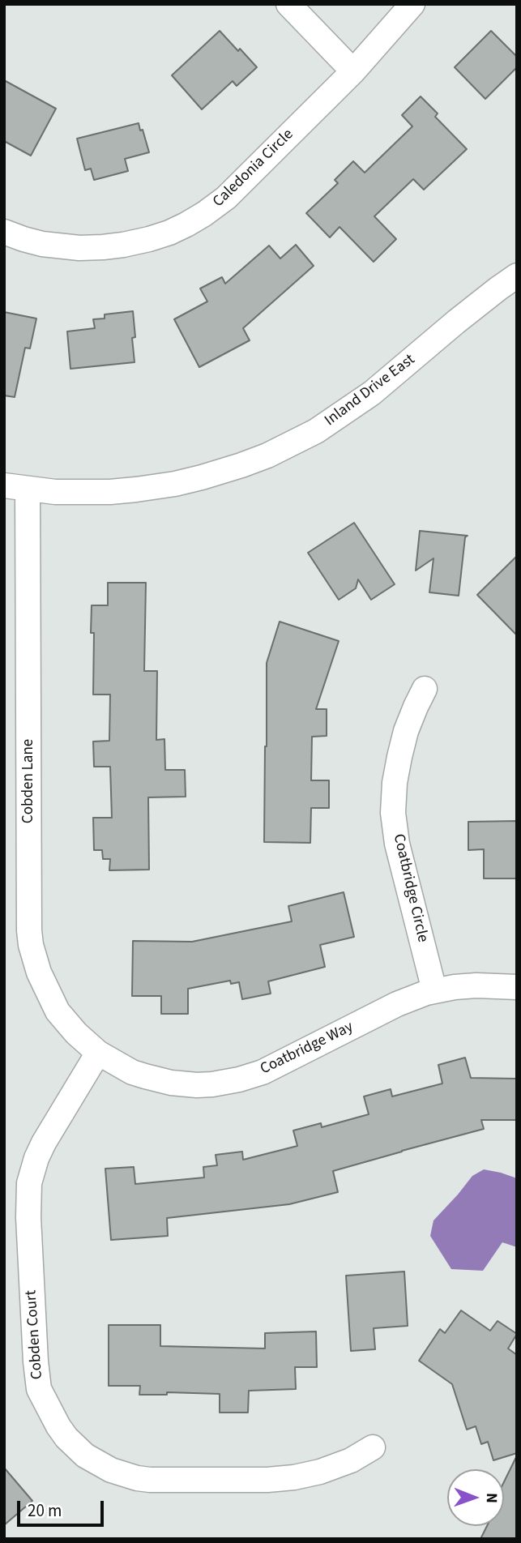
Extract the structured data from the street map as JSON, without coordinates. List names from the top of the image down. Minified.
{"streets":{"street":["Caledonia Circle","Inland Drive East","Cobden Lane","Coatbridge Circle","Coatbridge Way","Cobden Court"]},"crossings":[["Inland Drive East","Cobden Lane"],["Cobden Lane","Coatbridge Way"],["Cobden Lane","Cobden Court"],["Coatbridge Circle","Coatbridge Way"],["Coatbridge Way","Cobden Court"]],"scale_bar":"20 m","north":"right"}
